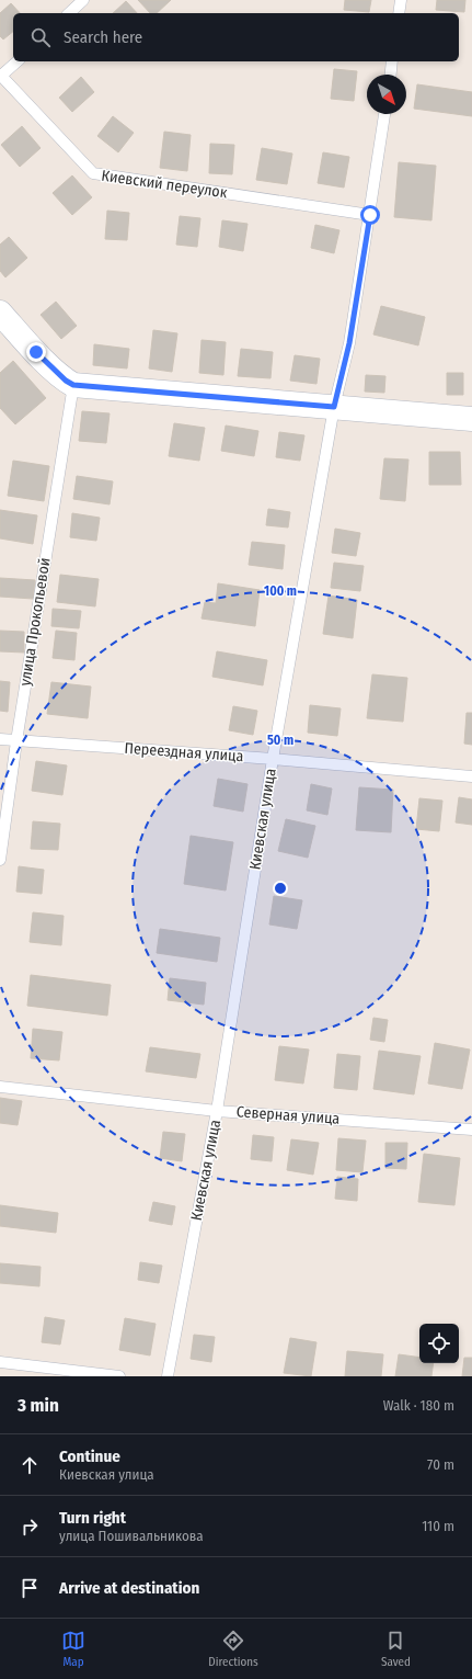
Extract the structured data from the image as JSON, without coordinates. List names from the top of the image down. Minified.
{"streets":{"lane":["Киевский переулок","улица Прокопьевой","Переездная улица","Киевская улица","Северная улица"]},"crossings":[["Киевский переулок","Киевская улица"],["улица Прокопьевой","Переездная улица"],["Переездная улица","Киевская улица"],["Киевская улица","Северная улица"]],"north":"bottom right","page":{"search":"Search here","heading":["3 min","Walk · 180 m"],"list":[["Continue","Киевская улица","70 m"],["Turn right","улица Пошивальникова","110 m"],"Arrive at destination"],"nav":["Map","Directions","Saved"]},"rings":["100 m","50 m"]}
